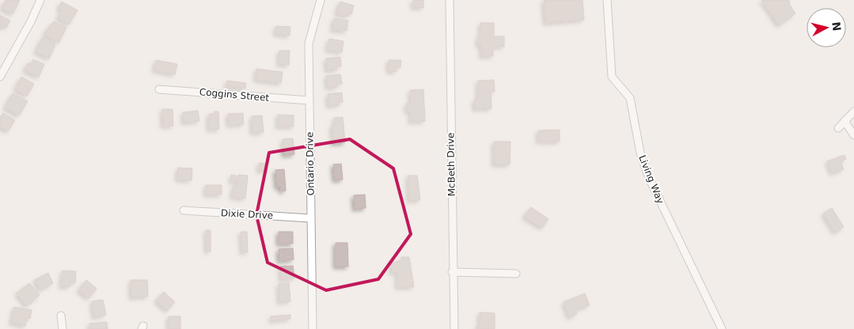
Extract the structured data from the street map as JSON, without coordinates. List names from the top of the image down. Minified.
{"streets":{"street":["Coggins Street","Ontario Drive","McBeth Drive","Living Way","Dixie Drive"]},"crossings":[["Coggins Street","Ontario Drive"],["Ontario Drive","Dixie Drive"]],"north":"right"}
